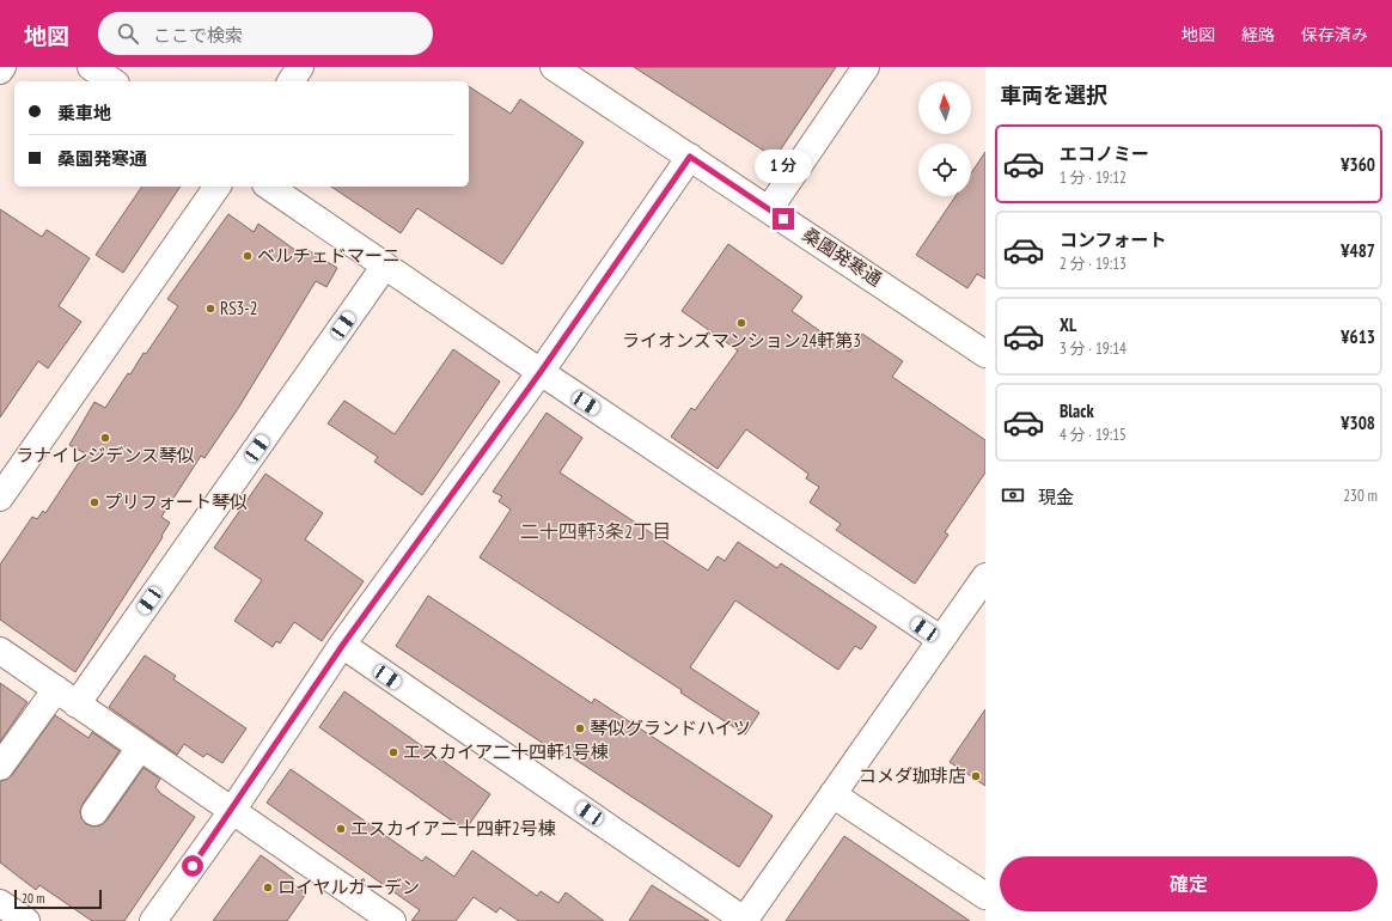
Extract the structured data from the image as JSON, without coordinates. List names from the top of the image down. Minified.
{"streets":{"street":["桑園発寒通"]},"districts":["二十四軒3条2丁目"],"places":["ベルチェドマーニ","RS3-2","ライオンズマンション24軒第3","ラナイレジデンス琴似","プリフォート琴似","琴似グランドハイツ","エスカイア二十四軒1号棟","コメダ珈琲店","エスカイア二十四軒2号棟","ロイヤルガーデン"],"scale_bar":"20 m","north":"top","page":{"header":"地図","search":"ここで検索","nav":["地図","経路","保存済み"],"heading":"車両を選択","banner":["乗車地","桑園発寒通"],"list":[{"name":"エコノミー","note":"1 分 · 19:12","value":"¥360"},{"name":"コンフォート","note":"2 分 · 19:13","value":"¥487"},{"name":"XL","note":"3 分 · 19:14","value":"¥613"},{"name":"Black","note":"4 分 · 19:15","value":"¥308"}],"bubble":"1 分","pay":["現金","230 m"],"buttons":"確定","scale":"20 m"}}
